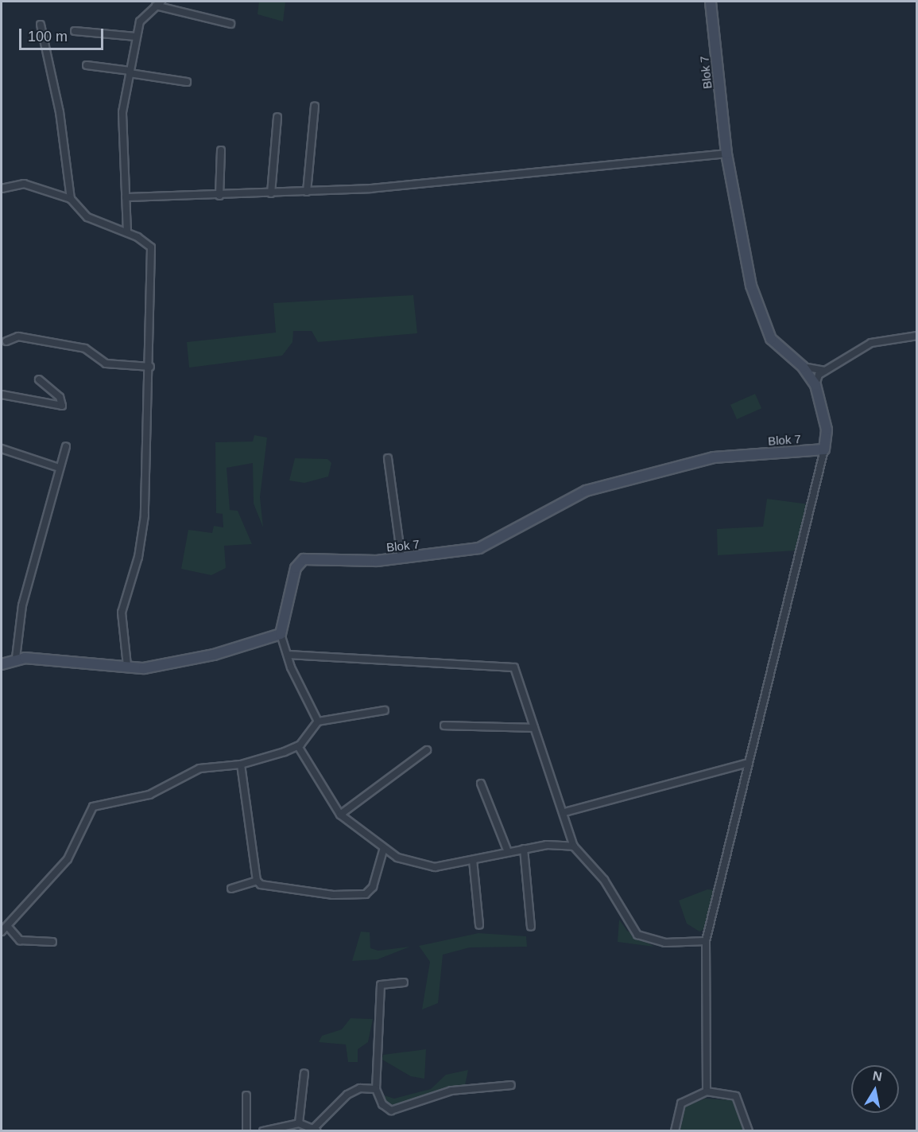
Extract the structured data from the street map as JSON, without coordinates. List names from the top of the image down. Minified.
{"streets":{"street":["Blok 7"]},"scale_bar":"100 m","north":"top"}
